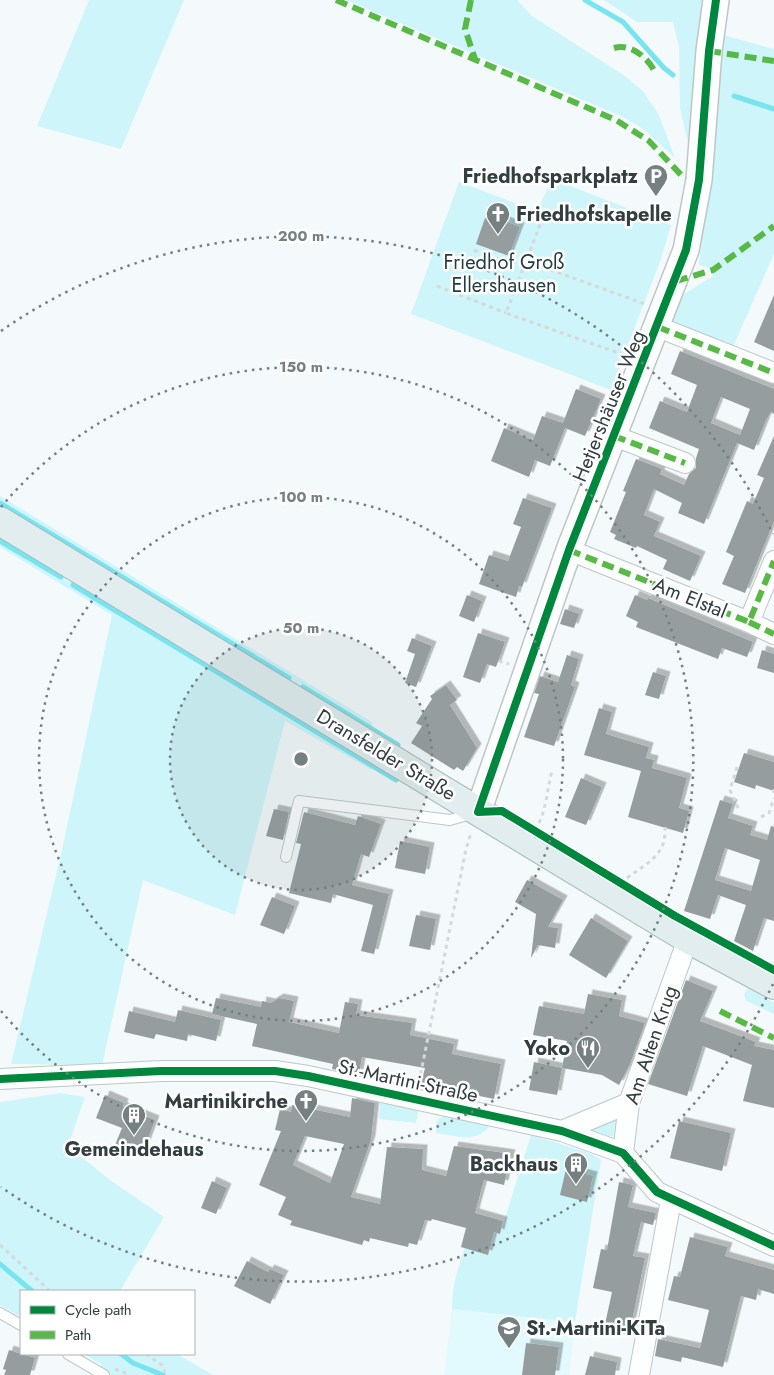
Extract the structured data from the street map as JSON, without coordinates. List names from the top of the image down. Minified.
{"streets":{"main road":["Dransfelder Straße"],"street":["Hetjershäuser Weg","Am Elstal","Am Alten Krug","St.-Martini-Straße"]},"crossings":[["Hetjershäuser Weg","Am Elstal"],["Hetjershäuser Weg","Dransfelder Straße"],["Dransfelder Straße","Am Alten Krug"],["Am Alten Krug","St.-Martini-Straße"]],"parks":["Friedhof Groß Ellershausen"],"places":{"parking":["Friedhofsparkplatz"],"church":["Friedhofskapelle","Martinikirche"],"restaurant":["Yoko"],"building":["Gemeindehaus","Backhaus"],"school or university":["St.-Martini-KiTa"]},"legend":["Cycle path","Path"],"rings":["200 m","150 m","100 m","50 m"]}
